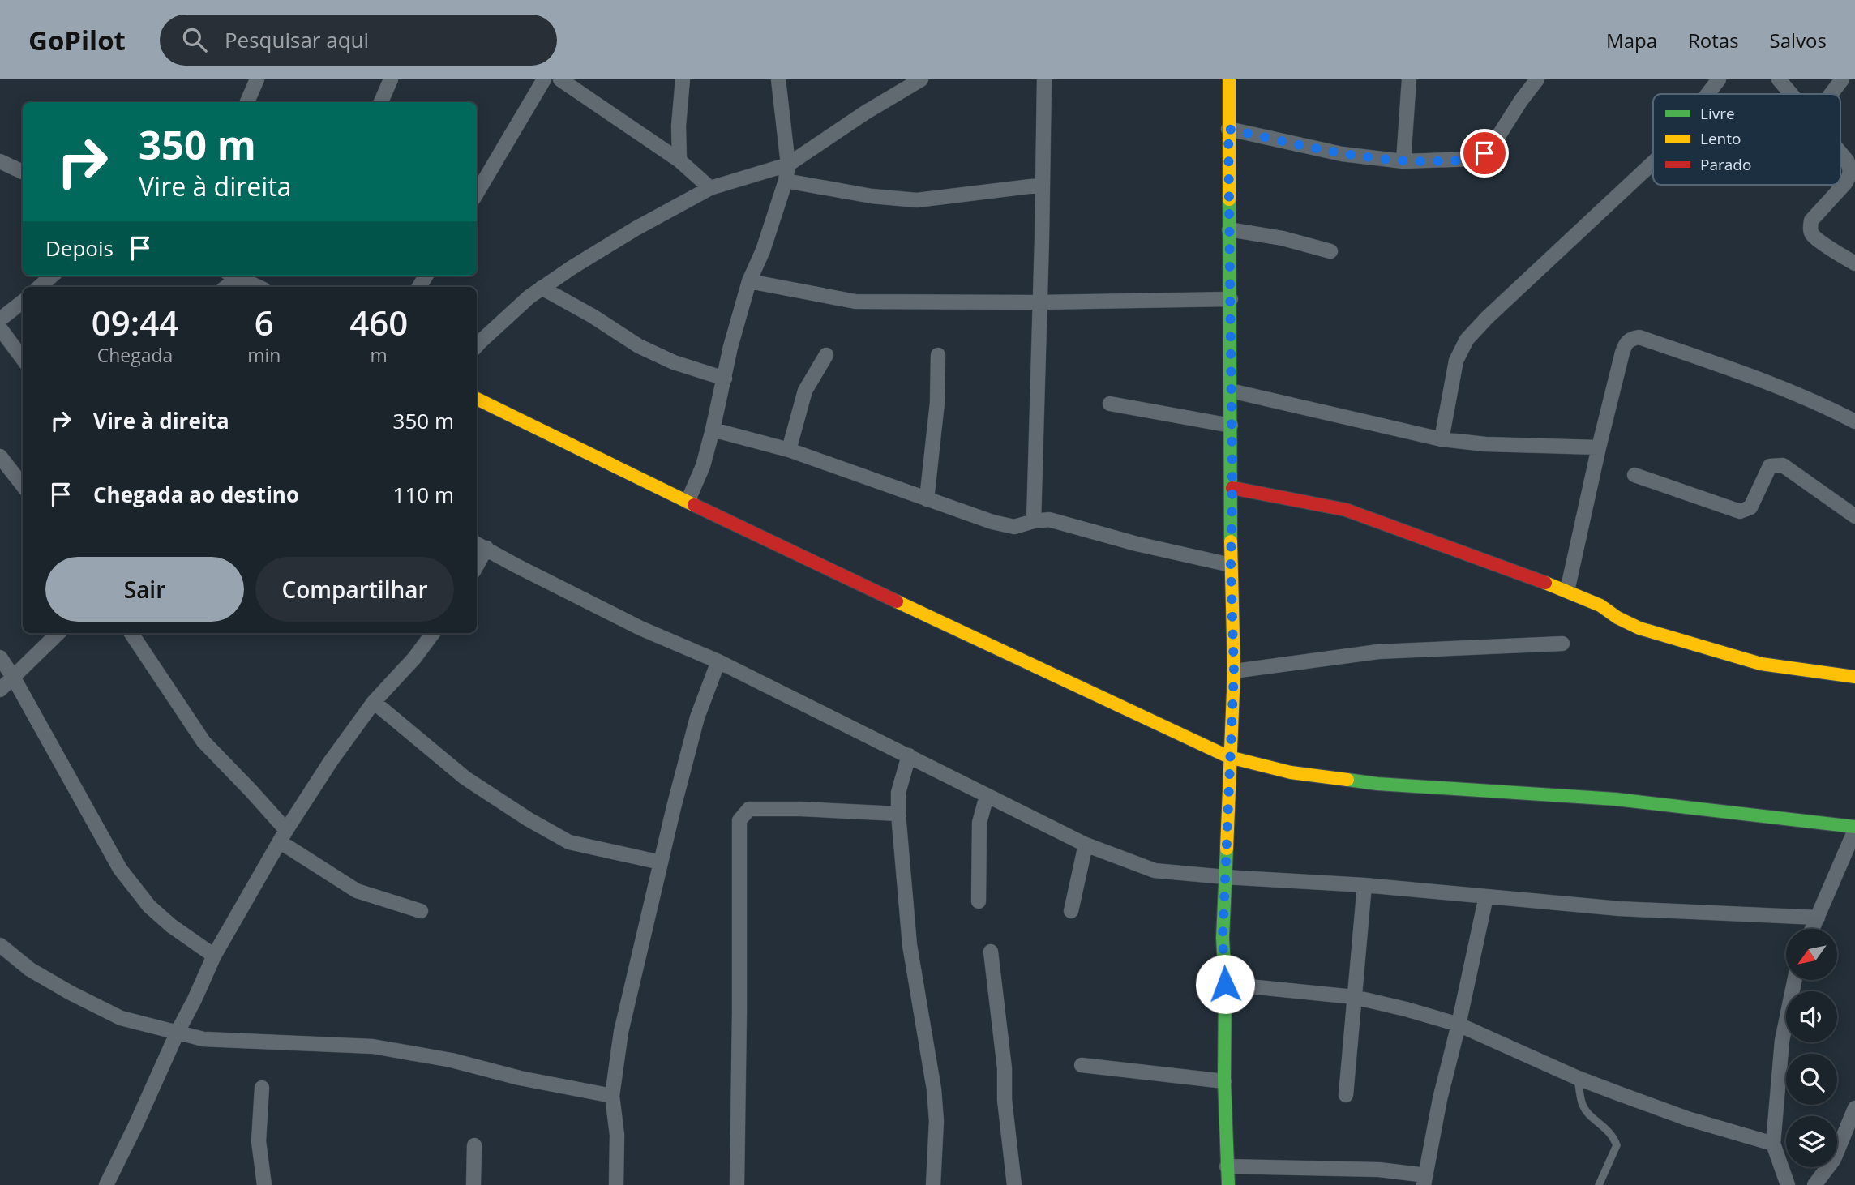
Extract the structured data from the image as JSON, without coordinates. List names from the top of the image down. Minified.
{"legend":["Livre","Lento","Parado"],"north":"bottom left","page":{"header":"GoPilot","search":"Pesquisar aqui","nav":["Mapa","Rotas","Salvos"],"turn":["350 m","Vire à direita"],"then":"Depois","eta":["09:44","Chegada","6","min","460","m"],"list":[{"name":"Vire à direita","value":"350 m"},{"name":"Chegada ao destino","value":"110 m"}],"buttons":["Sair","Compartilhar"]}}
